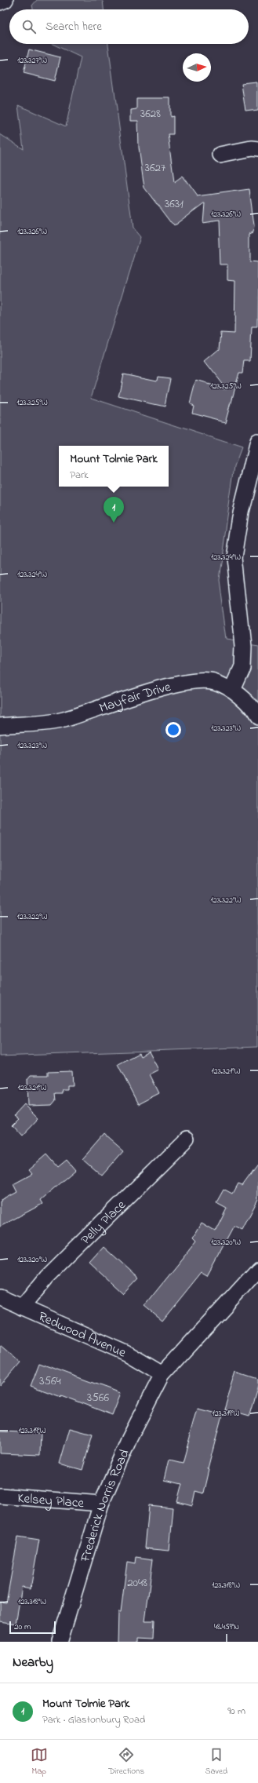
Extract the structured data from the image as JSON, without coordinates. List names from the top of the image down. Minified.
{"streets":{"street":["Mayfair Drive","Pelly Place","Redwood Avenue","Kelsey Place","Frederick Norris Road"]},"crossings":[["Pelly Place","Redwood Avenue"],["Redwood Avenue","Frederick Norris Road"],["Kelsey Place","Frederick Norris Road"]],"house_numbers":["3628","3627","3631","3564","3566","2048"],"scale_bar":"20 m","north":"right","page":{"search":"Search here","popup":["Mount Tolmie Park","Park"],"pins":"1","scale":"20 m","heading":"Nearby","list":[{"mark":"1","name":"Mount Tolmie Park","note":"Park · Glastonbury Road","value":"90 m"}],"nav":["Map","Directions","Saved"]},"coordinates":["123.327°W","123.326°W","123.325°W","123.324°W","123.323°W","123.322°W","123.321°W","123.320°W","123.319°W","123.318°W","48.459°N"]}
